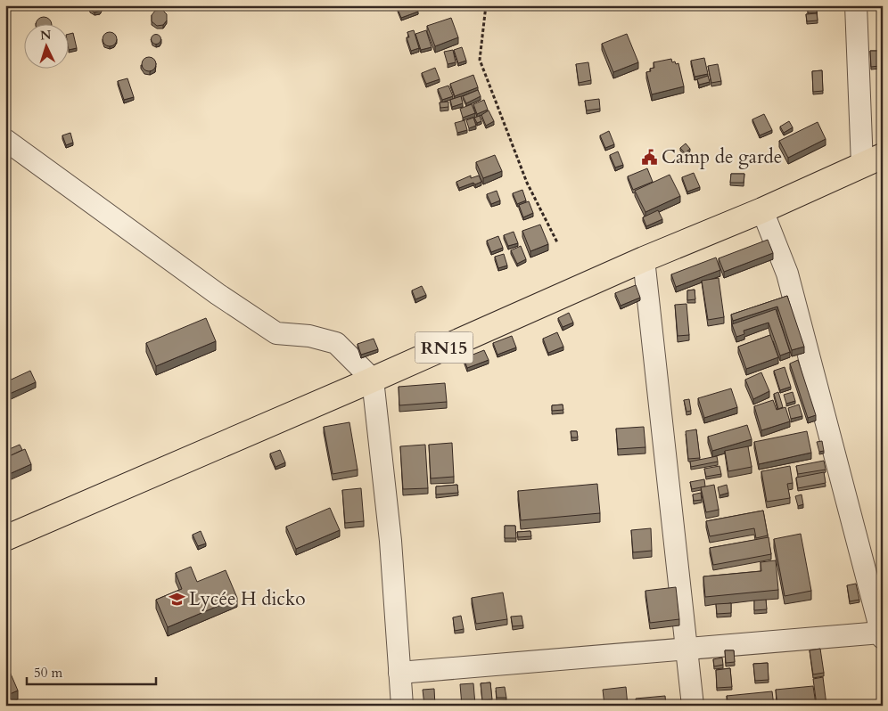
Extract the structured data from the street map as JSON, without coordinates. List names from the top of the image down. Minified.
{"streets":{"main road":["RN15"]},"places":{"public building":["Camp de garde"],"school or university":["Lycée H dicko"]},"scale_bar":"50 m","north":"top"}
